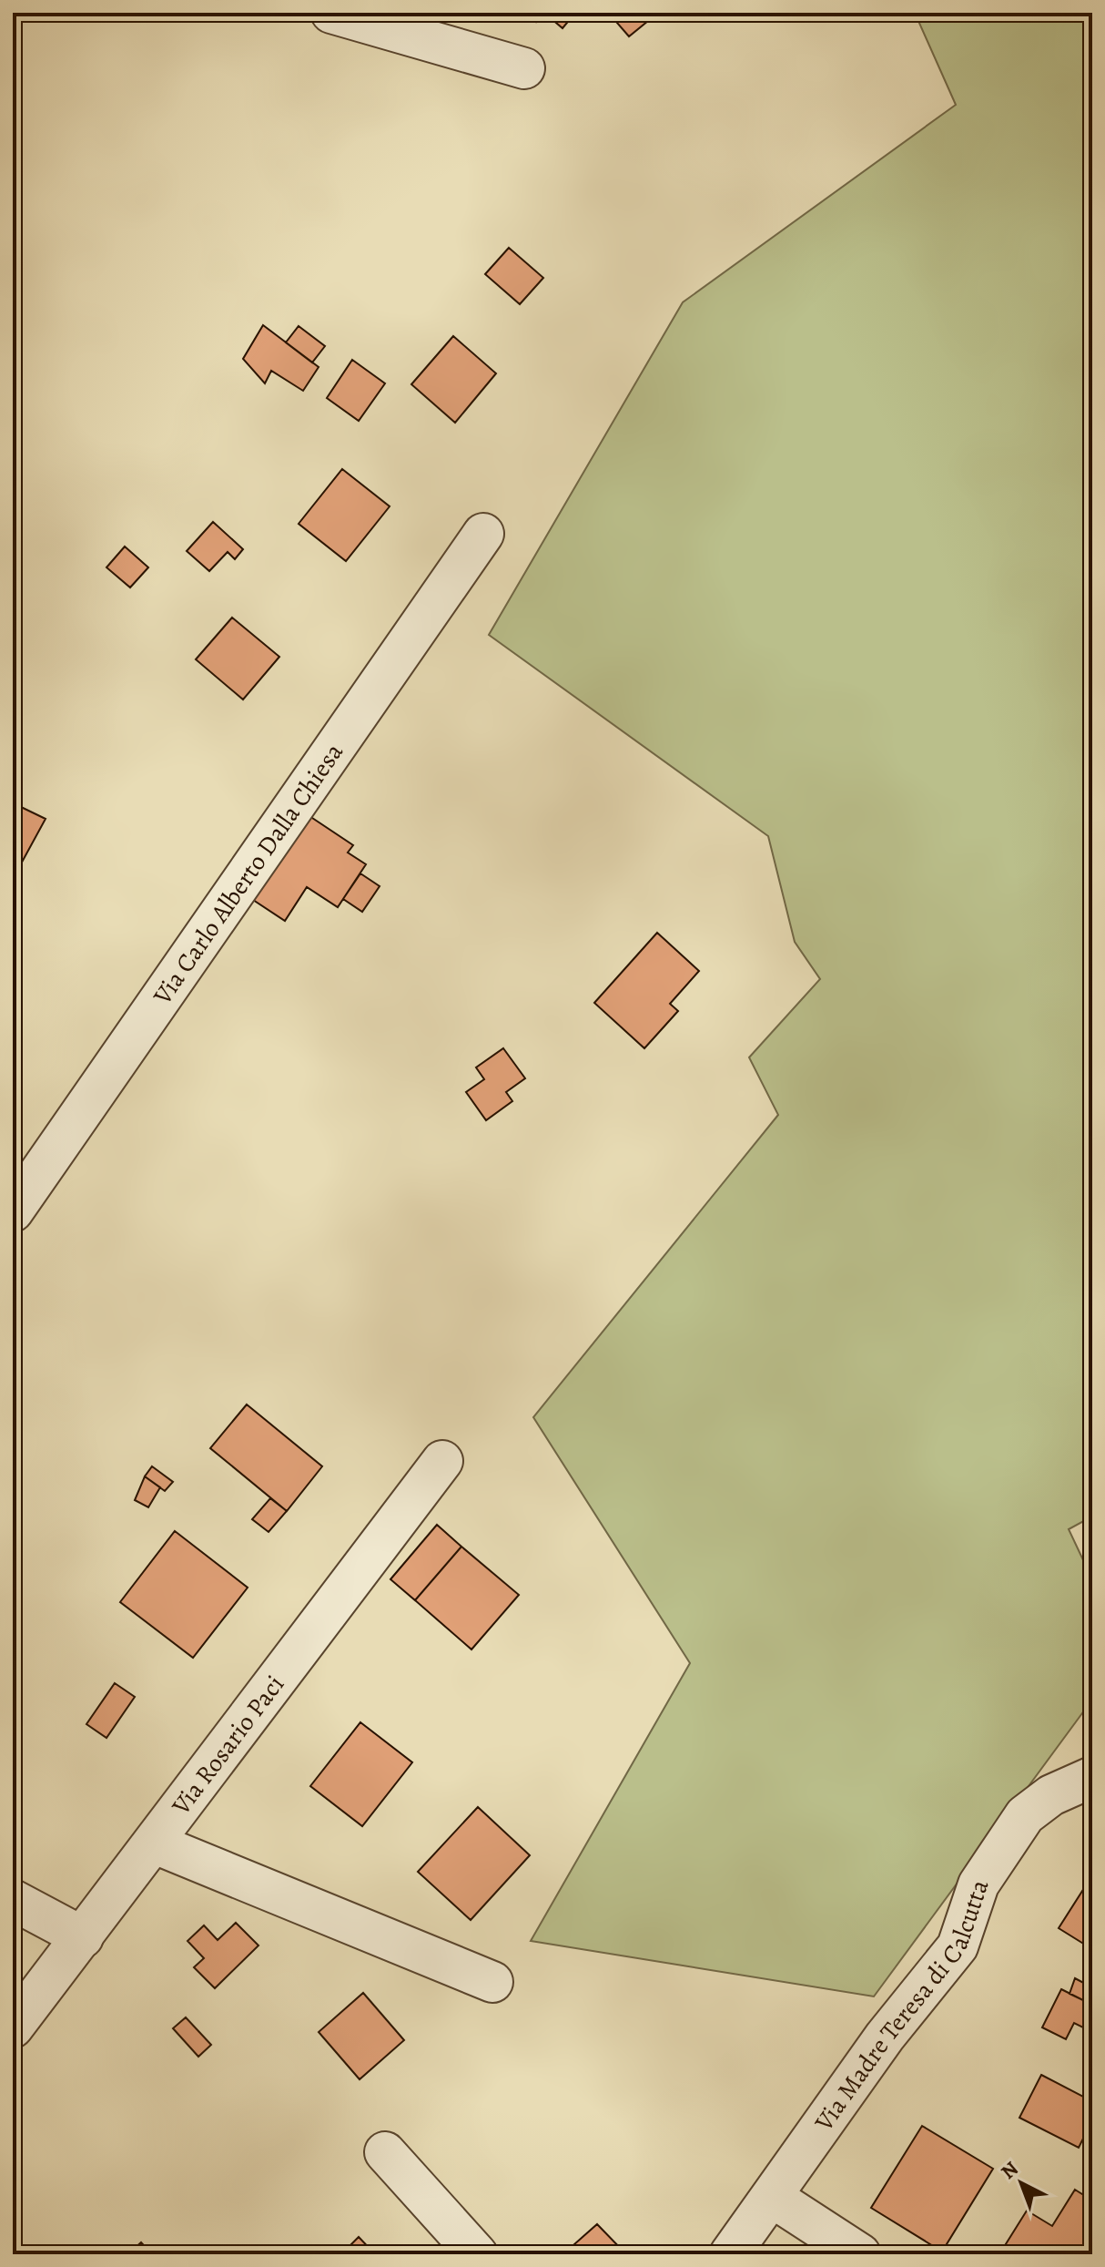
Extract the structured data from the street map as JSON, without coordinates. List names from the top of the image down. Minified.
{"streets":{"street":["Via Carlo Alberto Dalla Chiesa","Via Rosario Paci","Via Madre Teresa di Calcutta"]},"north":"top left"}
